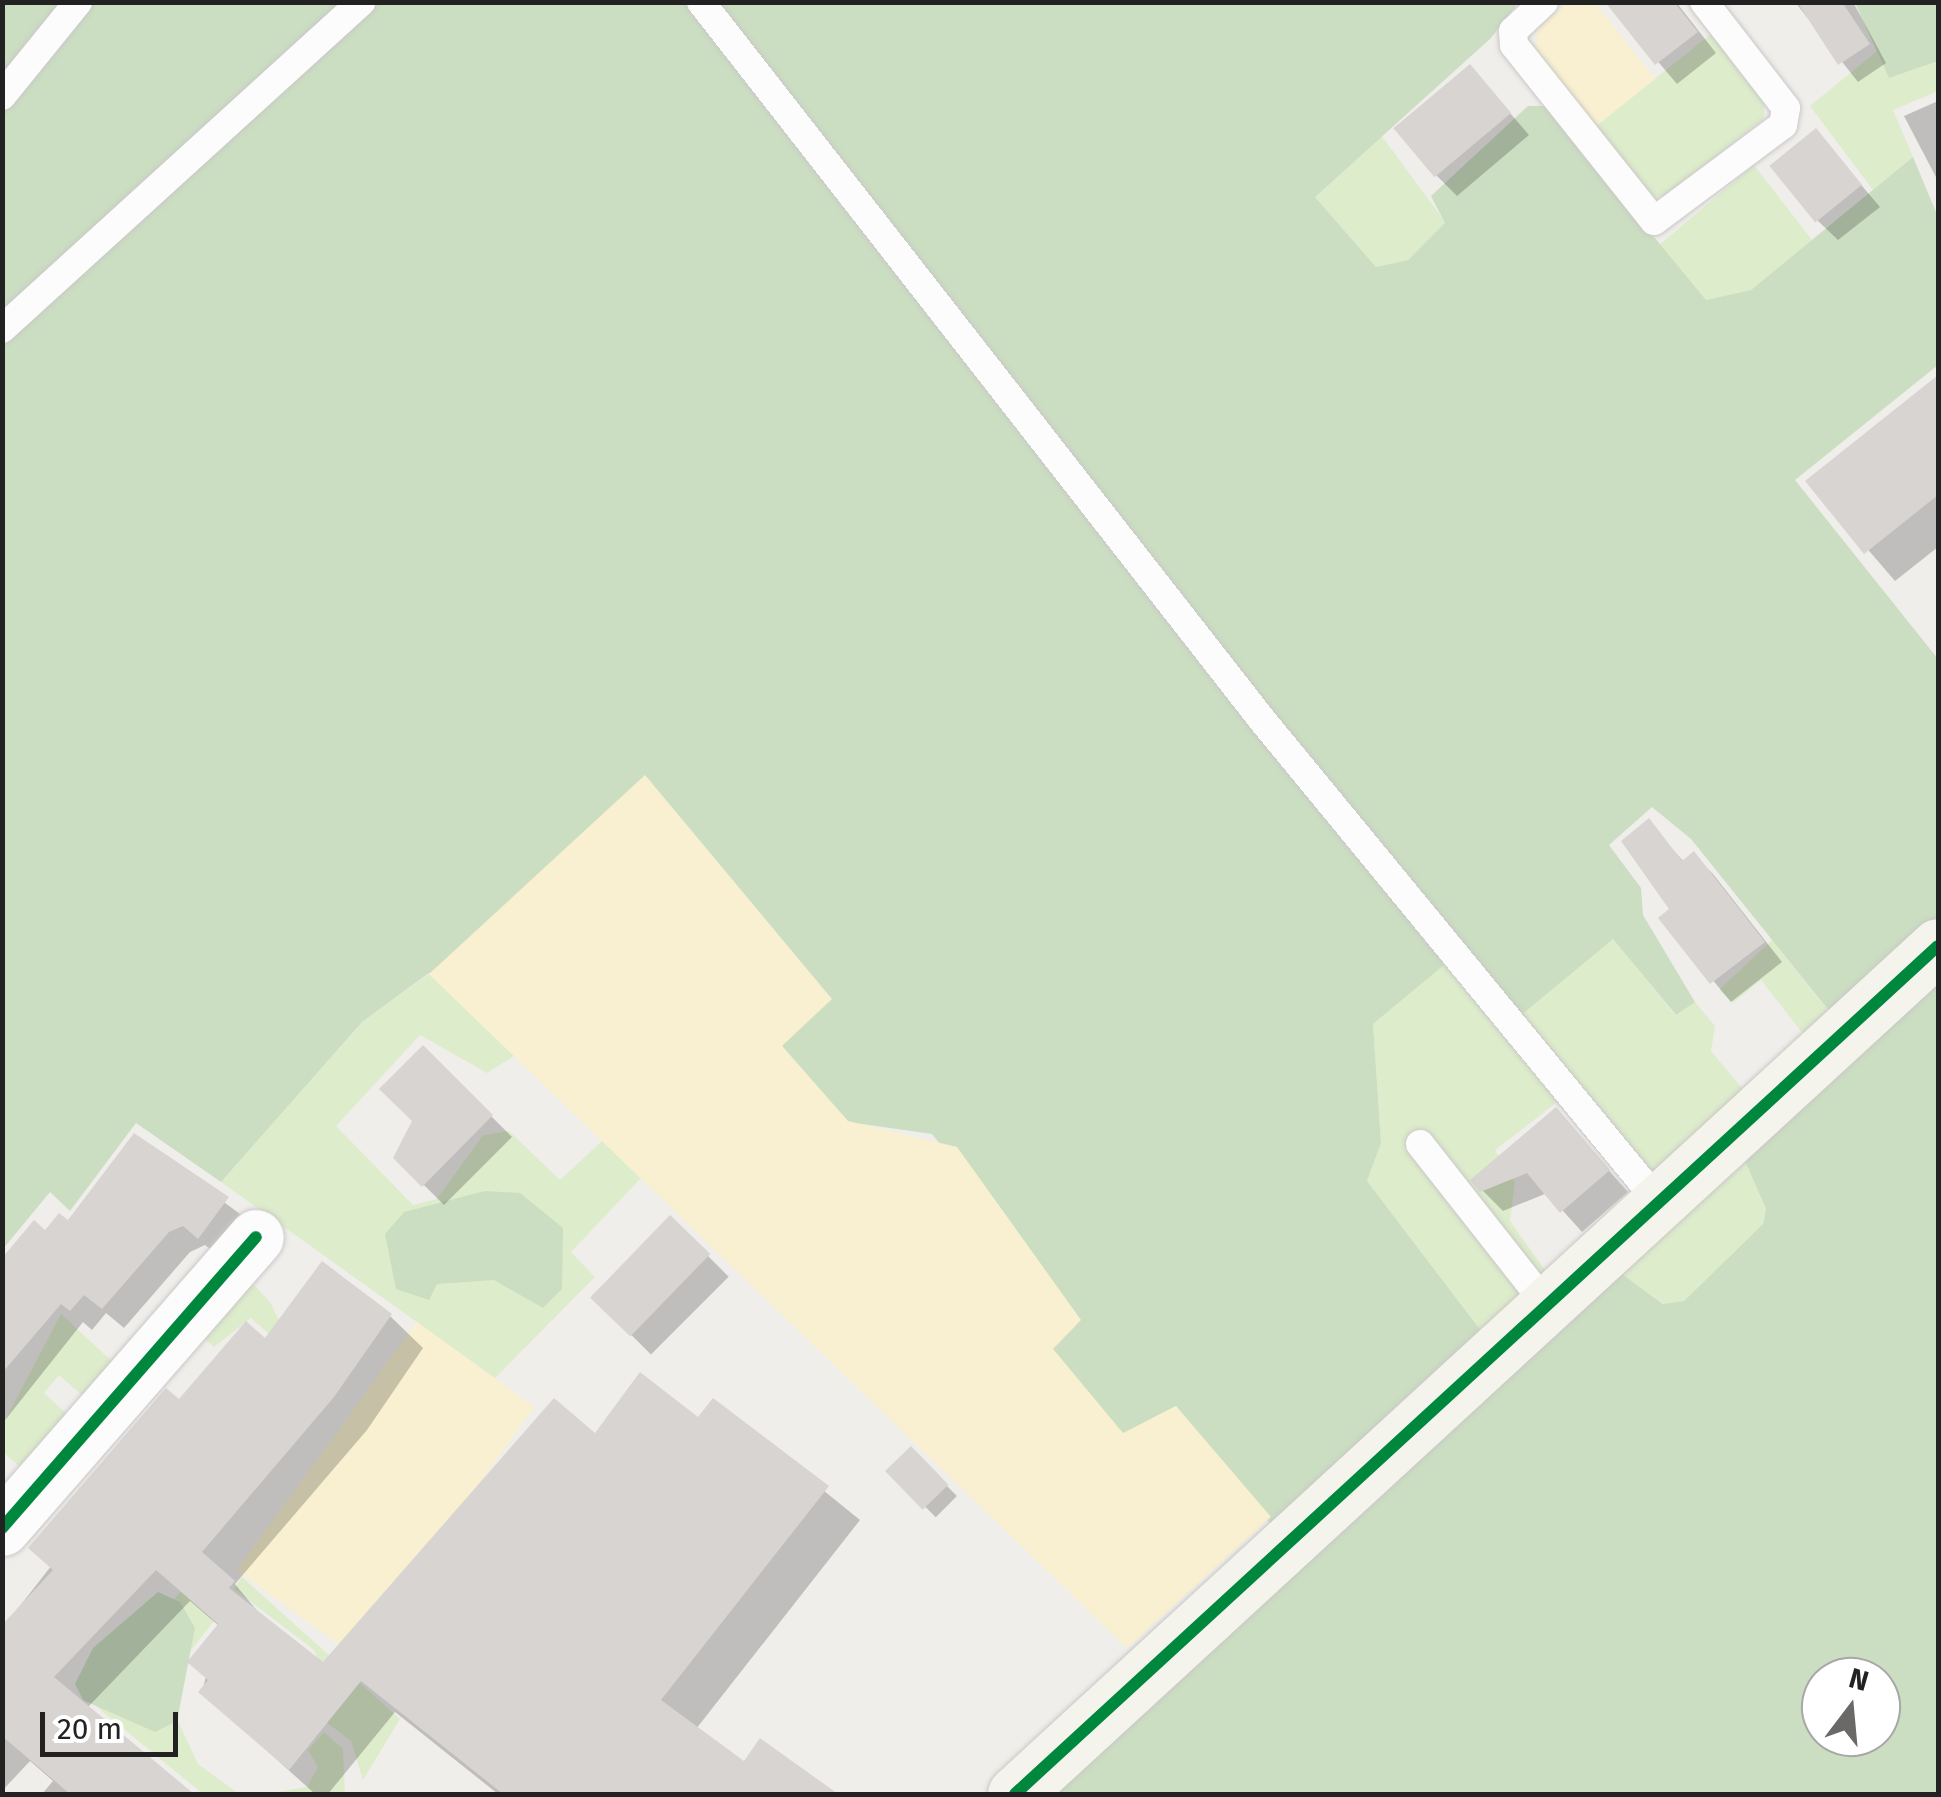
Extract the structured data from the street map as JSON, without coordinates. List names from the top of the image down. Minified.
{"scale_bar":"20 m","north":"top"}
